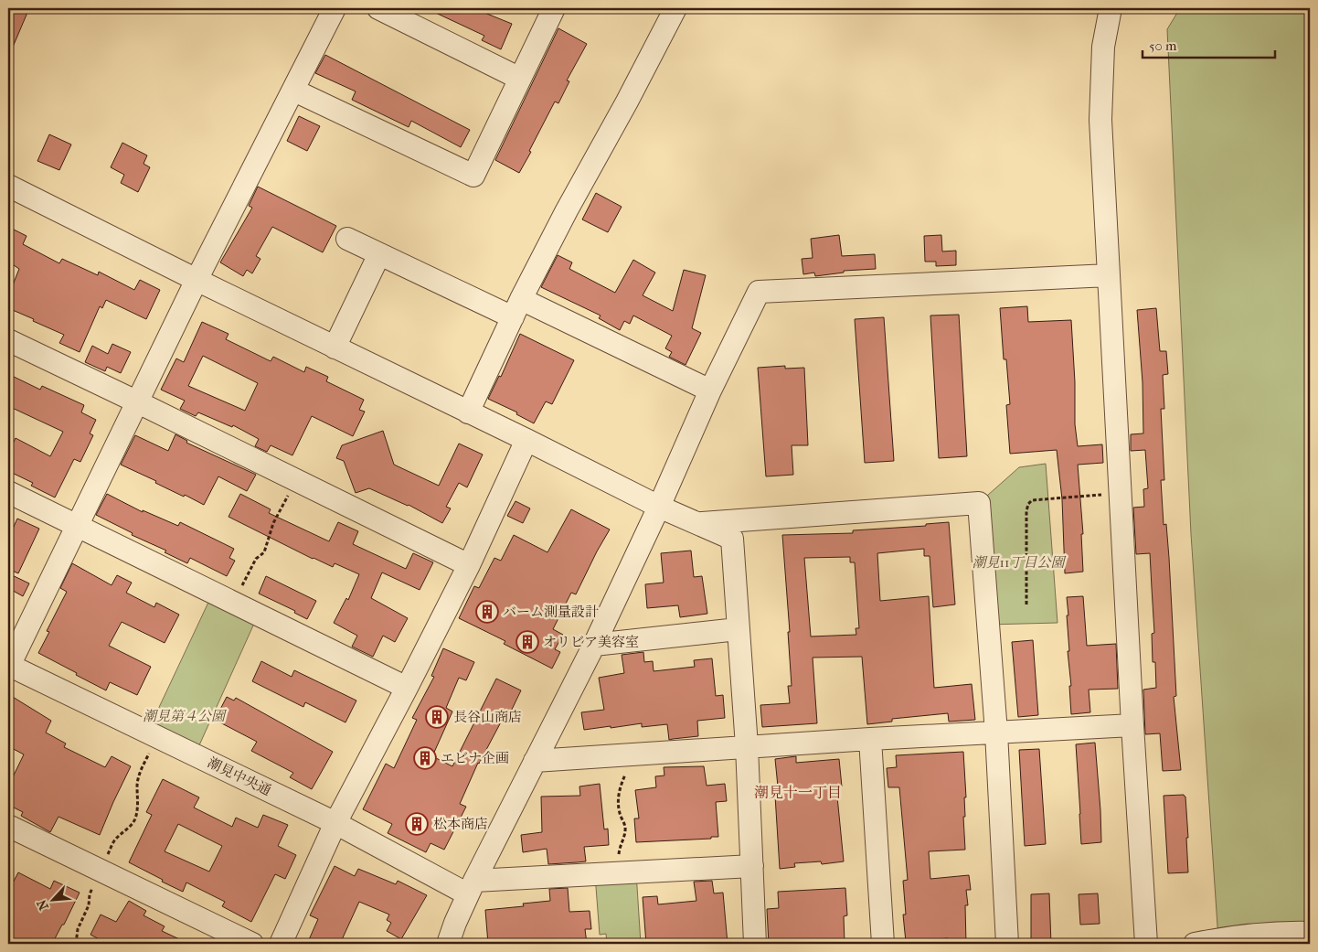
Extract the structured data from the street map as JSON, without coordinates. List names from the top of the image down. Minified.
{"streets":{"street":["潮見中央通"]},"districts":["潮見十一丁目"],"parks":["潮見11丁目公園","潮見第４公園"],"places":{"building":["バーム測量設計","オリビア美容室","長谷山商店","エビナ企画","松本商店"]},"scale_bar":"50 m","north":"bottom left"}
